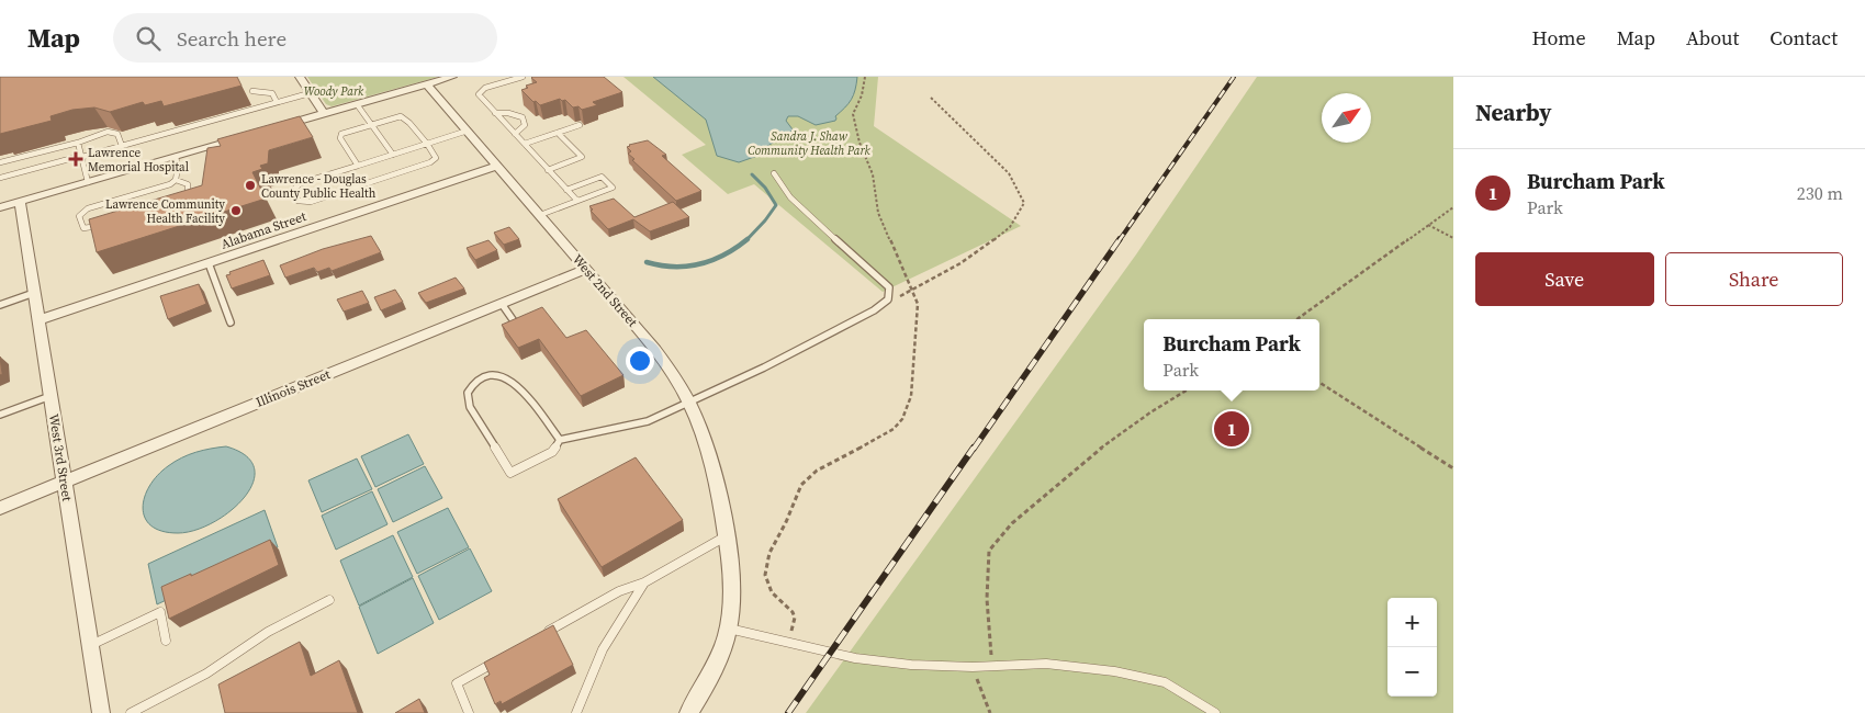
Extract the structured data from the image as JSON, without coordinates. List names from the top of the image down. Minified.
{"streets":{"street":["Alabama Street","West 2nd Street","Illinois Street","West 3rd Street"]},"crossings":[["Alabama Street","West 2nd Street"],["Alabama Street","West 3rd Street"],["West 2nd Street","Illinois Street"],["Illinois Street","West 3rd Street"]],"parks":["Woody Park","Sandra J. Shaw Community Health Park"],"places":{"health":["Lawrence Memorial Hospital"],"other":["Lawrence - Douglas County Public Health","Lawrence Community Health Facility"]},"north":"top right","page":{"header":"Map","search":"Search here","nav":["Home","Map","About","Contact"],"heading":"Nearby","list":[{"mark":"1","name":"Burcham Park","note":"Park","value":"230 m"}],"buttons":["Save","Share"],"popup":["Burcham Park","Park"],"pins":"1","map_buttons":["+","−"]}}
